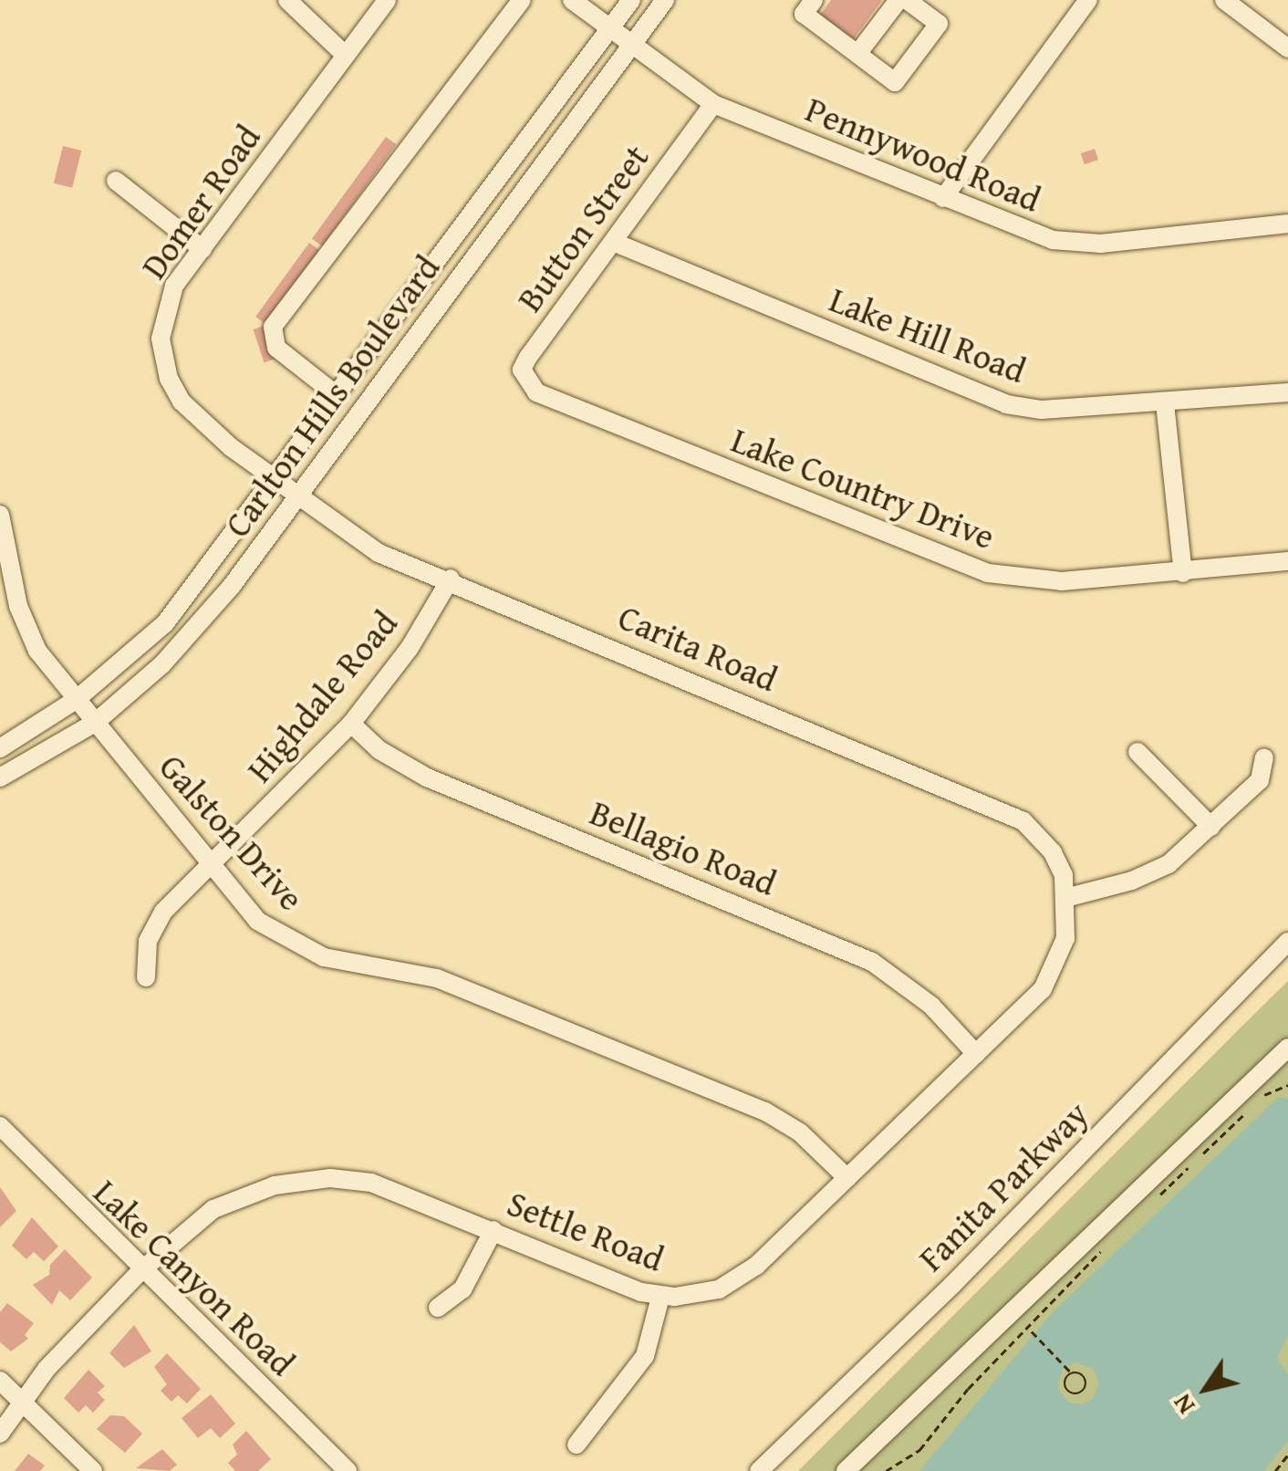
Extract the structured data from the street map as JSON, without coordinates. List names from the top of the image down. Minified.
{"streets":{"street":["Pennywood Road","Domer Road","Button Street","Lake Hill Road","Carlton Hills Boulevard","Lake Country Drive","Carita Road","Highdale Road","Galston Drive","Bellagio Road","Fanita Parkway","Settle Road","Lake Canyon Road"]},"crossings":[["Pennywood Road","Button Street"],["Pennywood Road","Carlton Hills Boulevard"],["Domer Road","Carlton Hills Boulevard"],["Domer Road","Carita Road"],["Button Street","Lake Hill Road"],["Button Street","Lake Country Drive"],["Carlton Hills Boulevard","Carita Road"],["Carlton Hills Boulevard","Galston Drive"],["Carita Road","Highdale Road"],["Carita Road","Settle Road"],["Highdale Road","Galston Drive"],["Highdale Road","Bellagio Road"],["Galston Drive","Settle Road"],["Bellagio Road","Settle Road"],["Settle Road","Lake Canyon Road"]],"north":"bottom left"}
